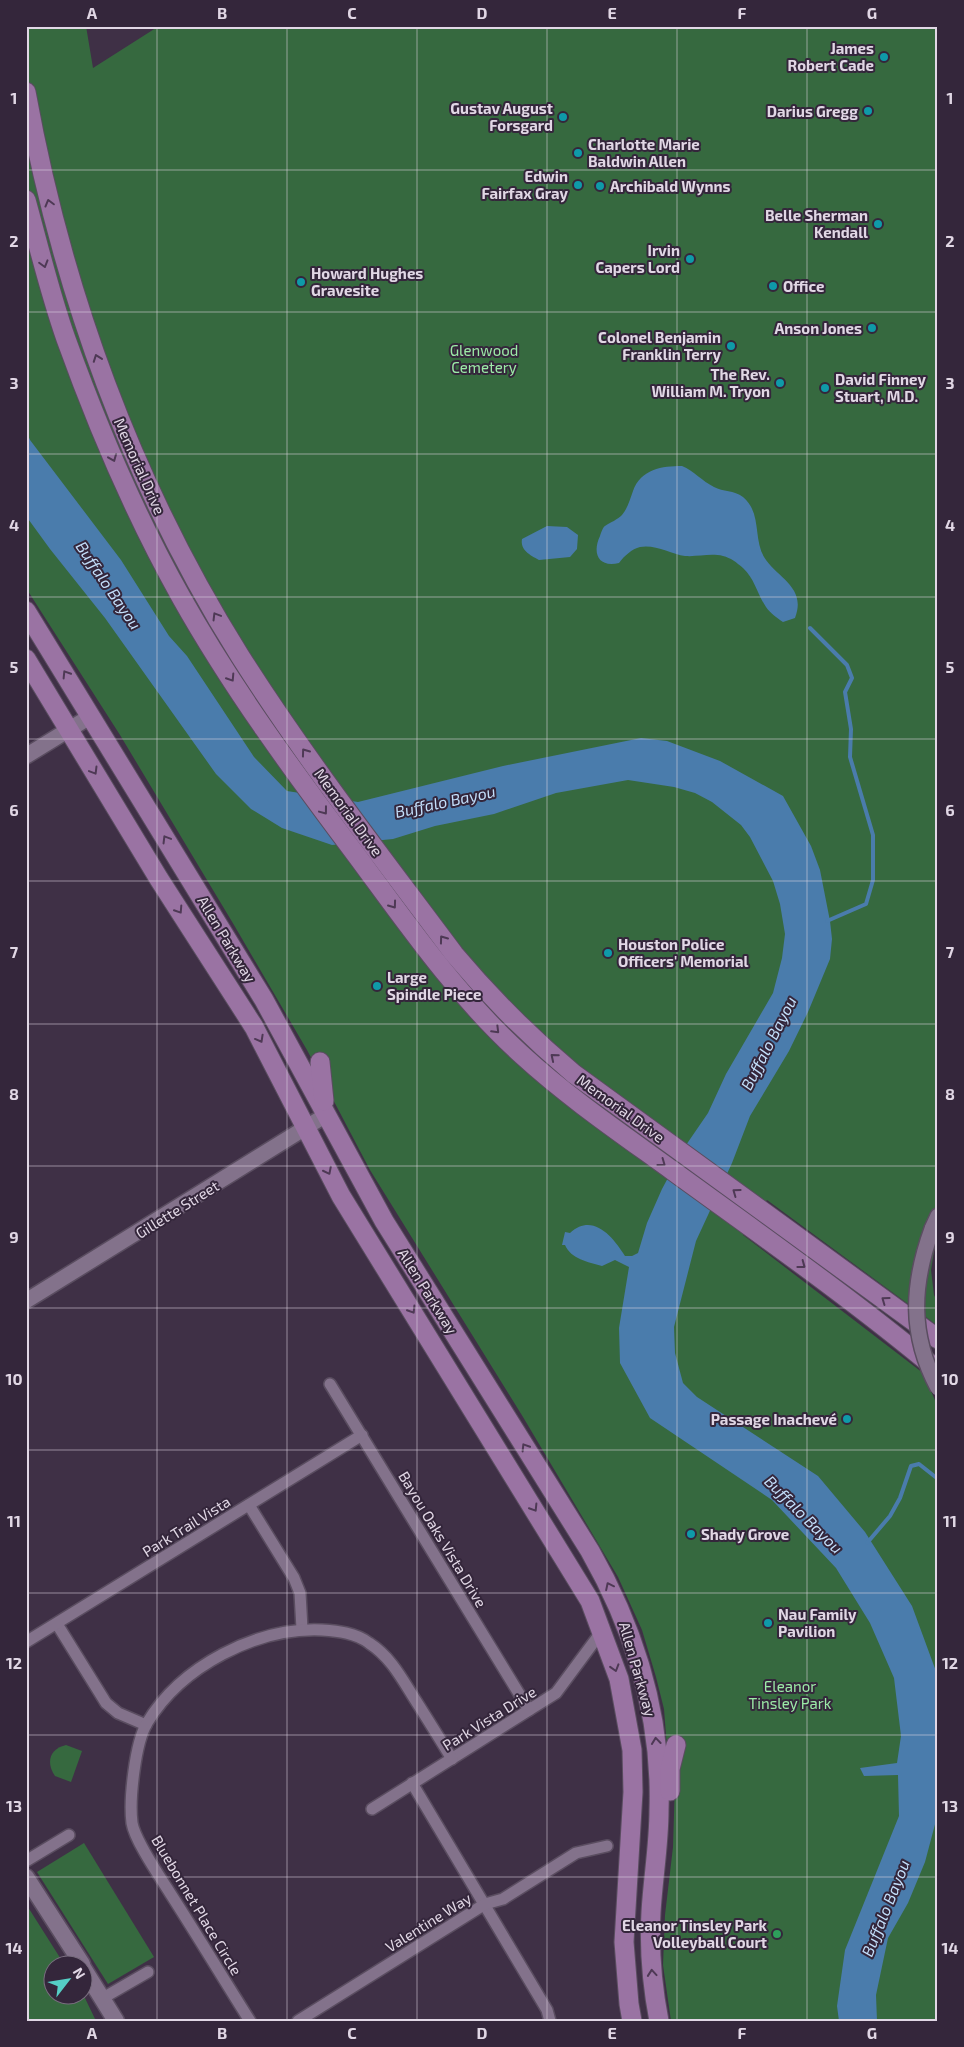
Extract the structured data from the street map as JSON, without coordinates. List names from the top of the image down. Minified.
{"streets":{"main road":["Memorial Drive","Allen Parkway"],"street":["Gillette Street","Park Trail Vista","Bayou Oaks Vista Drive","Park Vista Drive","Bluebonnet Place Circle","Valentine Way"]},"crossings":[["Allen Parkway","Gillette Street"],["Allen Parkway","Park Vista Drive"],["Park Trail Vista","Bayou Oaks Vista Drive"],["Bayou Oaks Vista Drive","Park Vista Drive"],["Park Vista Drive","Bluebonnet Place Circle"]],"water":["Buffalo Bayou"],"parks":["Glenwood Cemetery","Eleanor Tinsley Park"],"places":["James Robert Cade","Darius Gregg","Gustav August Forsgard","Charlotte Marie Baldwin Allen","Edwin Fairfax Gray","Archibald Wynns","Belle Sherman Kendall","Irvin Capers Lord","Howard Hughes Gravesite","Office","Anson Jones","Colonel Benjamin Franklin Terry","The Rev. William M. Tryon","David Finney Stuart, M.D.","Houston Police Officers' Memorial","Large Spindle Piece","Passage Inachevé","Shady Grove","Nau Family Pavilion","Eleanor Tinsley Park Volleyball Court"],"north":"top right","grid":{"columns":["A","B","C","D","E","F","G"],"rows":["1","2","3","4","5","6","7","8","9","10","11","12","13","14"]}}
